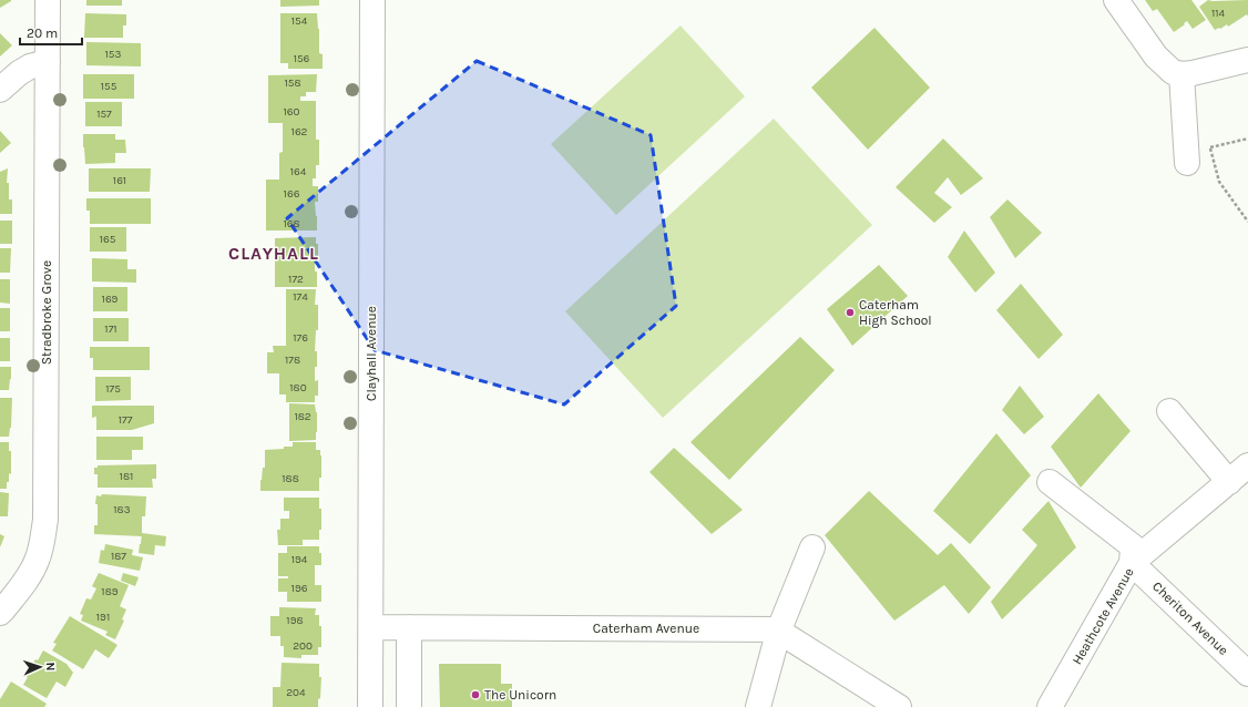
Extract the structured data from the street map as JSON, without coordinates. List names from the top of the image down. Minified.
{"streets":{"street":["Stradbroke Grove","Clayhall Avenue","Heathcote Avenue","Cheriton Avenue","Caterham Avenue"]},"crossings":[["Clayhall Avenue","Caterham Avenue"],["Heathcote Avenue","Cheriton Avenue"]],"districts":["CLAYHALL"],"places":["Caterham High School","The Unicorn"],"house_numbers":["114","154","153","156","158","155","160","157","162","164","161","166","168","165","172","174","169","171","176","178","180","175","182","177","181","188","183","187","194","196","189","191","198","200","204"],"scale_bar":"20 m","north":"right"}
